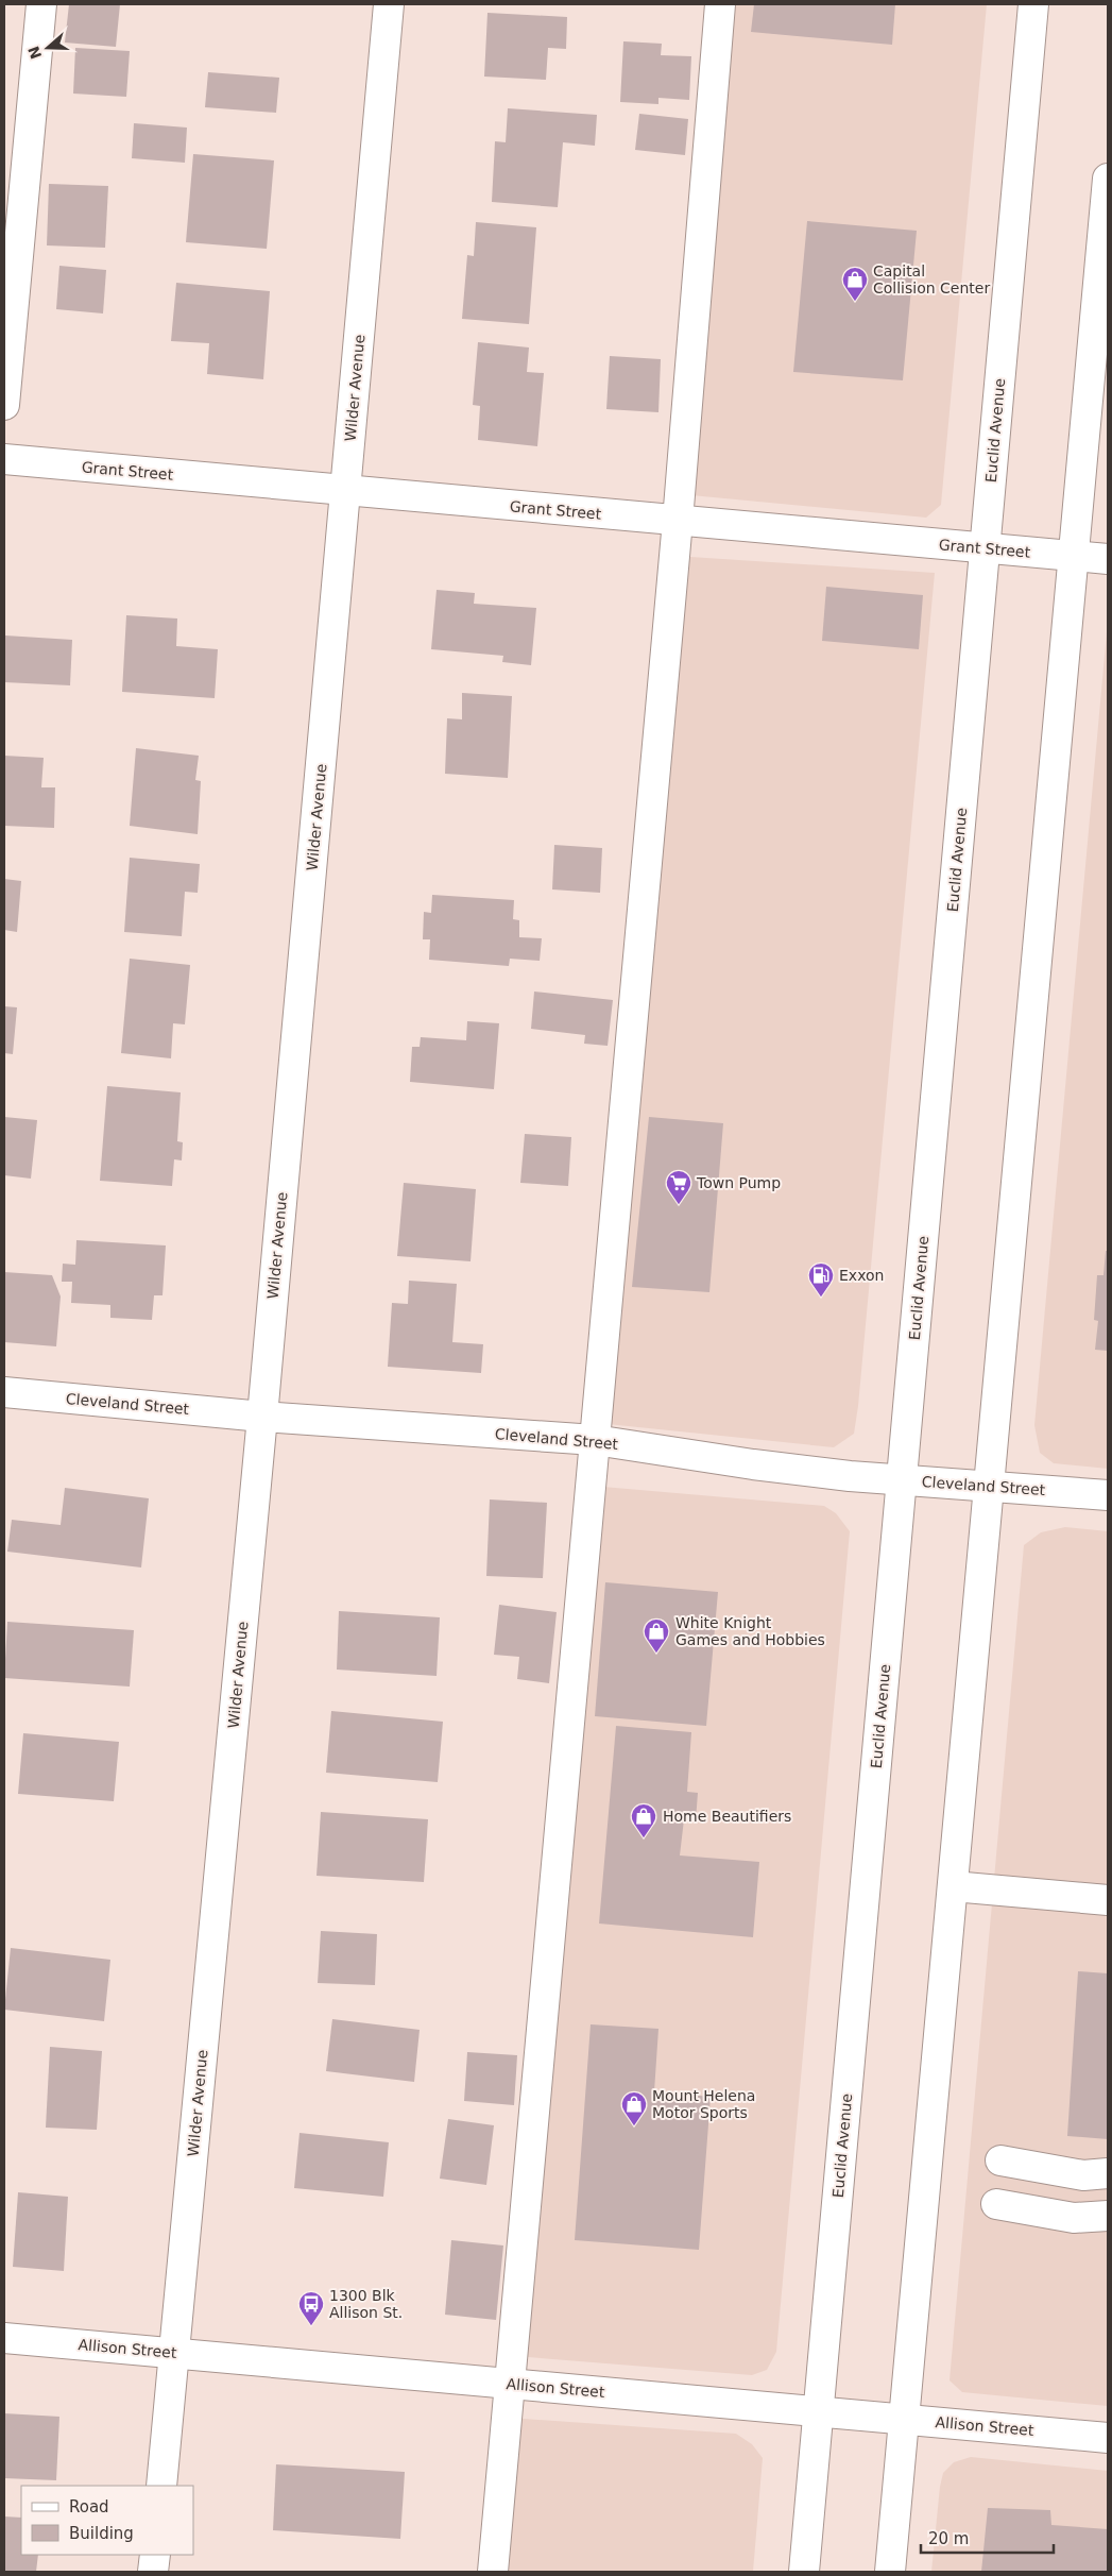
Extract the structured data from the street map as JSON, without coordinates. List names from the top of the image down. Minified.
{"streets":{"main road":["Wilder Avenue","Euclid Avenue","Grant Street","Cleveland Street","Allison Street"]},"crossings":[["Wilder Avenue","Grant Street"],["Wilder Avenue","Cleveland Street"],["Wilder Avenue","Allison Street"],["Euclid Avenue","Grant Street"],["Euclid Avenue","Cleveland Street"],["Euclid Avenue","Allison Street"]],"places":{"shop":["Capital Collision Center","White Knight Games and Hobbies","Home Beautifiers","Mount Helena Motor Sports"],"supermarket":["Town Pump"],"fuel station":["Exxon"],"bus stop":["1300 Blk Allison St."]},"legend":["Road","Building"],"scale_bar":"20 m","north":"left"}
